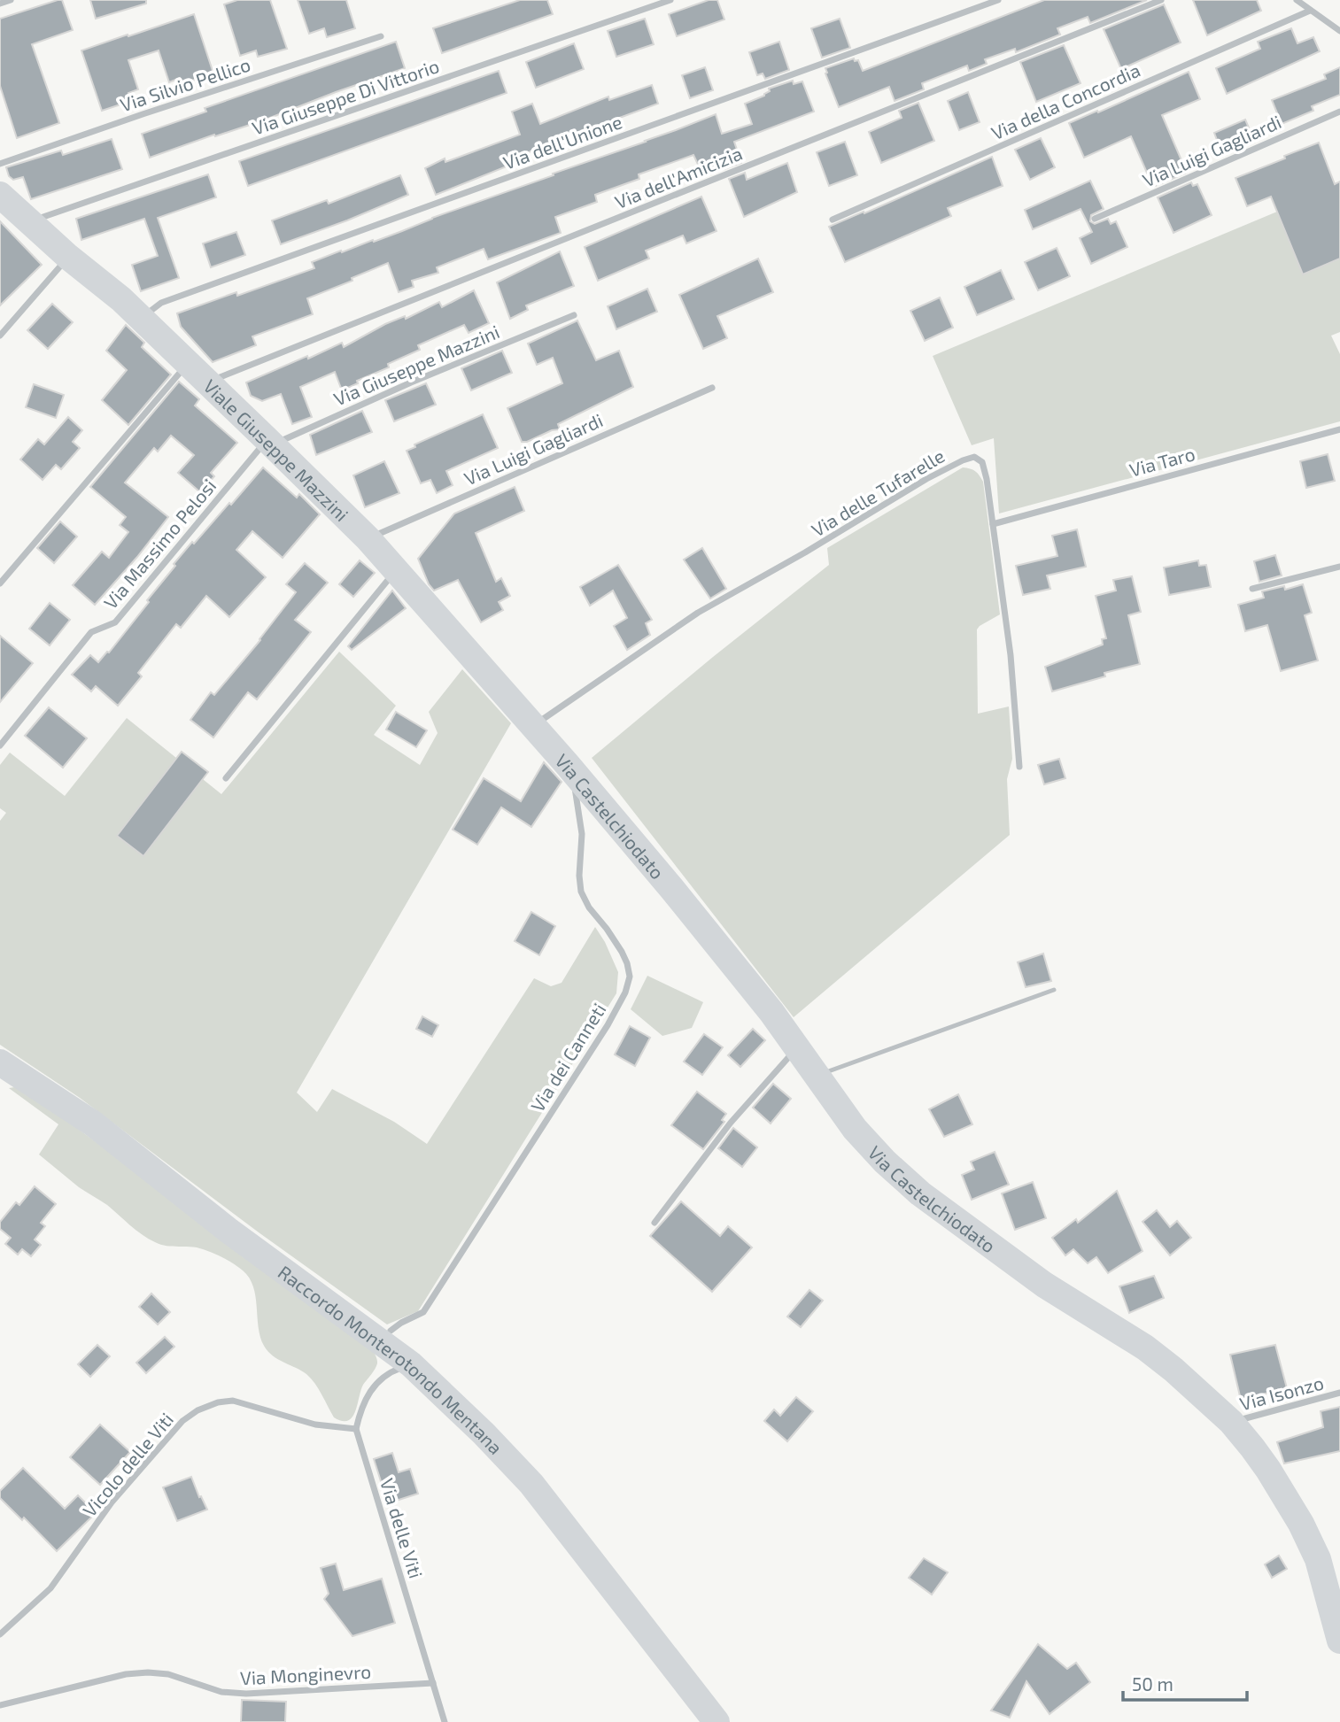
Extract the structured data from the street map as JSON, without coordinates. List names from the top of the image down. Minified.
{"streets":{"street":["Via Silvio Pellico","Via Giuseppe Di Vittorio","Via della Concordia","Via dell'Unione","Via Luigi Gagliardi","Via dell'Amicizia","Via Giuseppe Mazzini","Viale Giuseppe Mazzini","Via Taro","Via delle Tufarelle","Via Massimo Pelosi","Via Castelchiodato","Via dei Canneti","Raccordo Monterotondo Mentana","Via Isonzo","Vicolo delle Viti","Via delle Viti","Via Monginevro"]},"crossings":[["Via Giuseppe Di Vittorio","Viale Giuseppe Mazzini"],["Via dell'Unione","Viale Giuseppe Mazzini"],["Via Luigi Gagliardi","Viale Giuseppe Mazzini"],["Via dell'Amicizia","Viale Giuseppe Mazzini"],["Via Giuseppe Mazzini","Viale Giuseppe Mazzini"],["Via Giuseppe Mazzini","Via Massimo Pelosi"],["Viale Giuseppe Mazzini","Via delle Tufarelle"],["Viale Giuseppe Mazzini","Via Massimo Pelosi"],["Viale Giuseppe Mazzini","Via Castelchiodato"],["Via Taro","Via delle Tufarelle"],["Via delle Tufarelle","Via Castelchiodato"],["Via Castelchiodato","Via dei Canneti"],["Via Castelchiodato","Via Isonzo"],["Vicolo delle Viti","Via delle Viti"],["Via delle Viti","Via Monginevro"]],"scale_bar":"50 m"}
